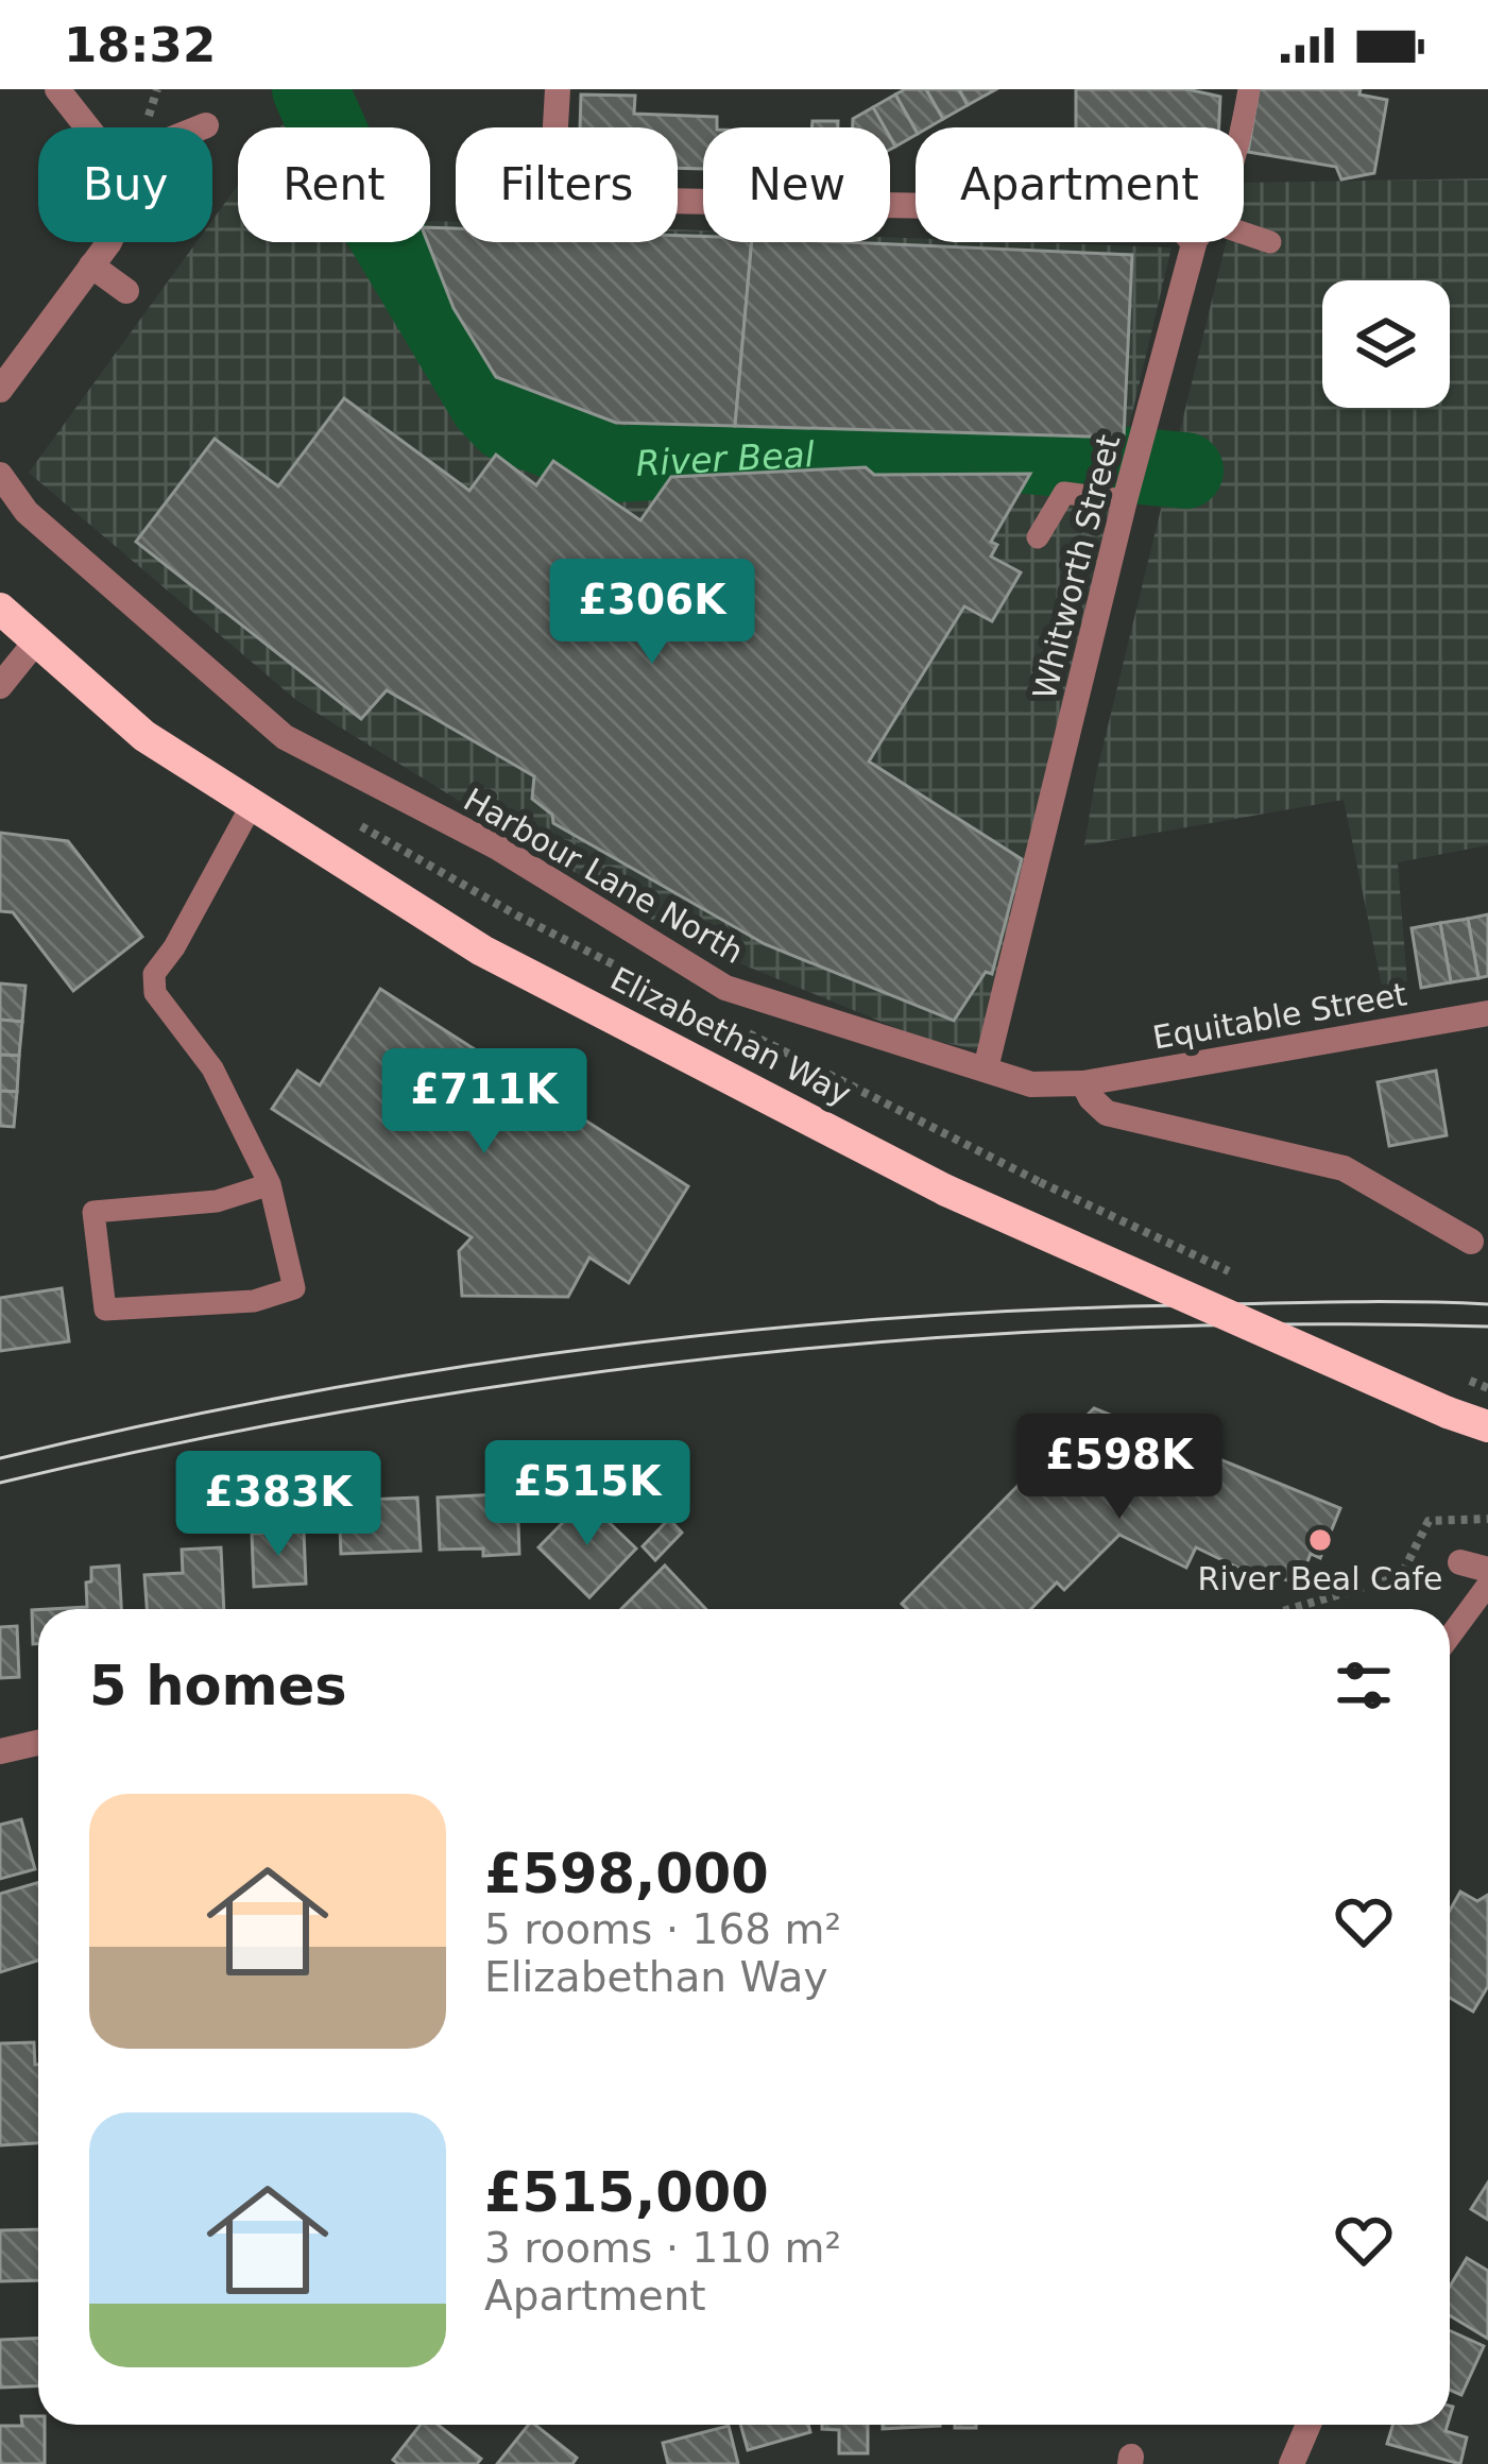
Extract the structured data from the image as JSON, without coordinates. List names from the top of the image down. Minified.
{"streets":{"main road":["Elizabethan Way"],"street":["Whitworth Street","Harbour Lane North","Equitable Street"]},"crossings":[["Whitworth Street","Harbour Lane North"],["Harbour Lane North","Equitable Street"]],"water":["River Beal"],"places":["River Beal Cafe"],"page":{"status":"18:32","chip":["Buy","Rent","Filters","New","Apartment"],"price":["£306K","£711K","£598K","£515K","£383K"],"heading":"5 homes","list":[{"name":"£598,000","note":"5 rooms · 168 m² · Elizabethan Way"},{"name":"£515,000","note":"3 rooms · 110 m² · Apartment"}]}}
